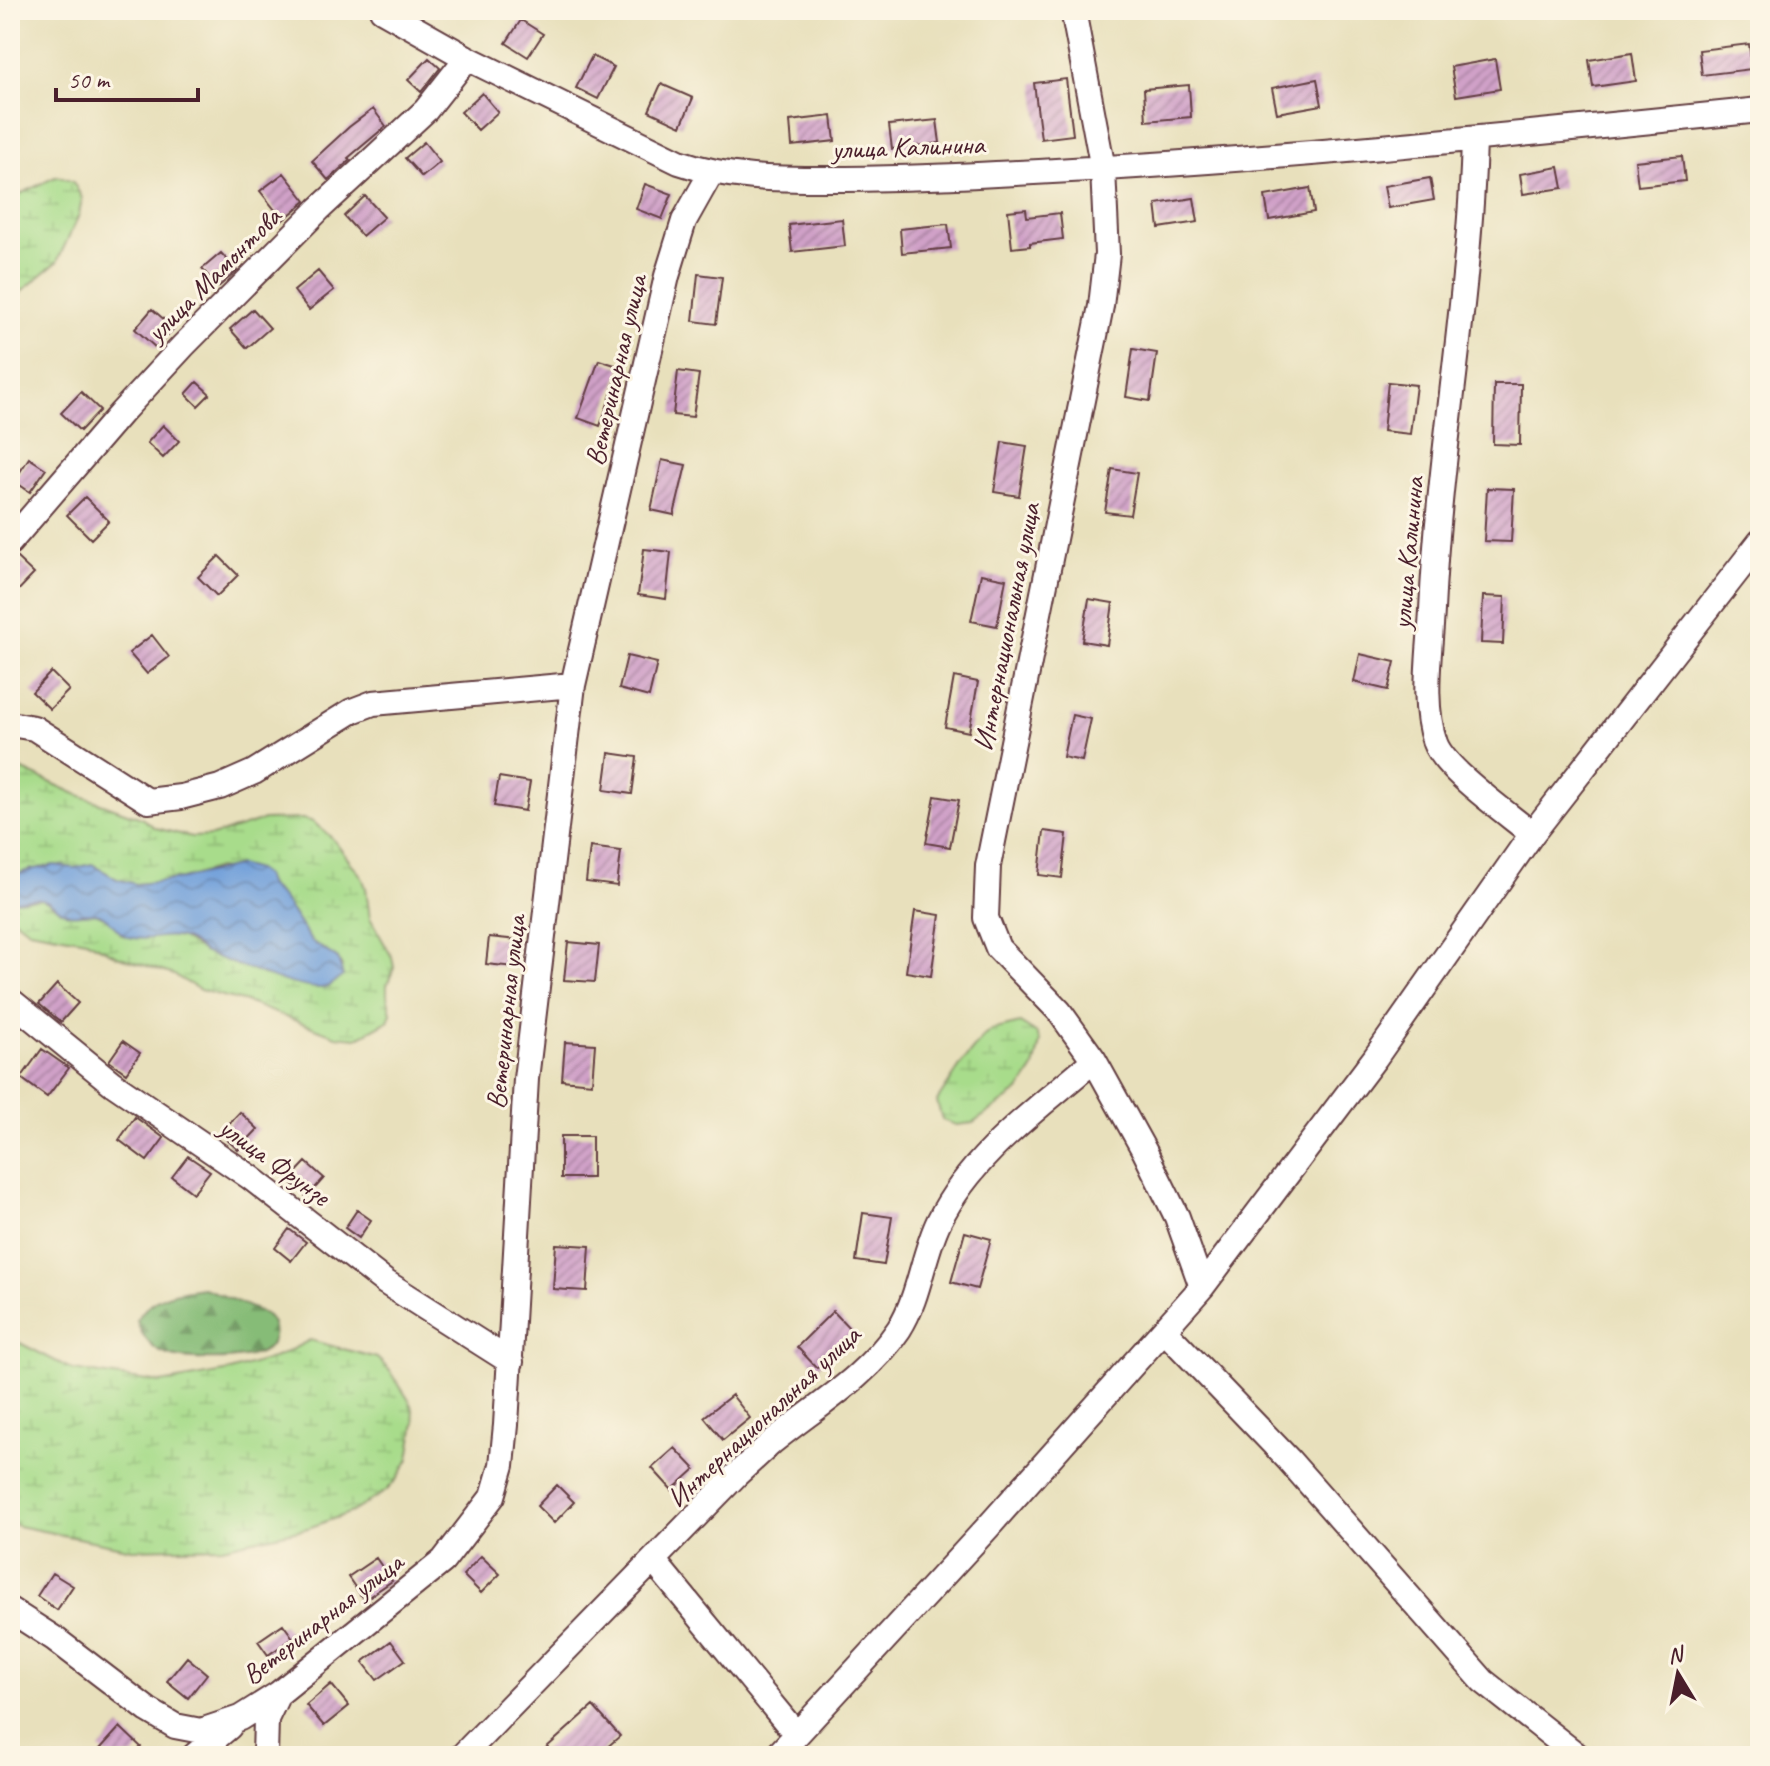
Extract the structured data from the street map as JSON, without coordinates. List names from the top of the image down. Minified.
{"streets":{"street":["улица Калинина","улица Мамонтова","Ветеринарная улица","Интернациональная улица","улица Фрунзе"]},"crossings":[["улица Калинина","улица Мамонтова"],["улица Калинина","Ветеринарная улица"],["улица Калинина","Интернациональная улица"],["Ветеринарная улица","улица Фрунзе"]],"scale_bar":"50 m","north":"top"}
